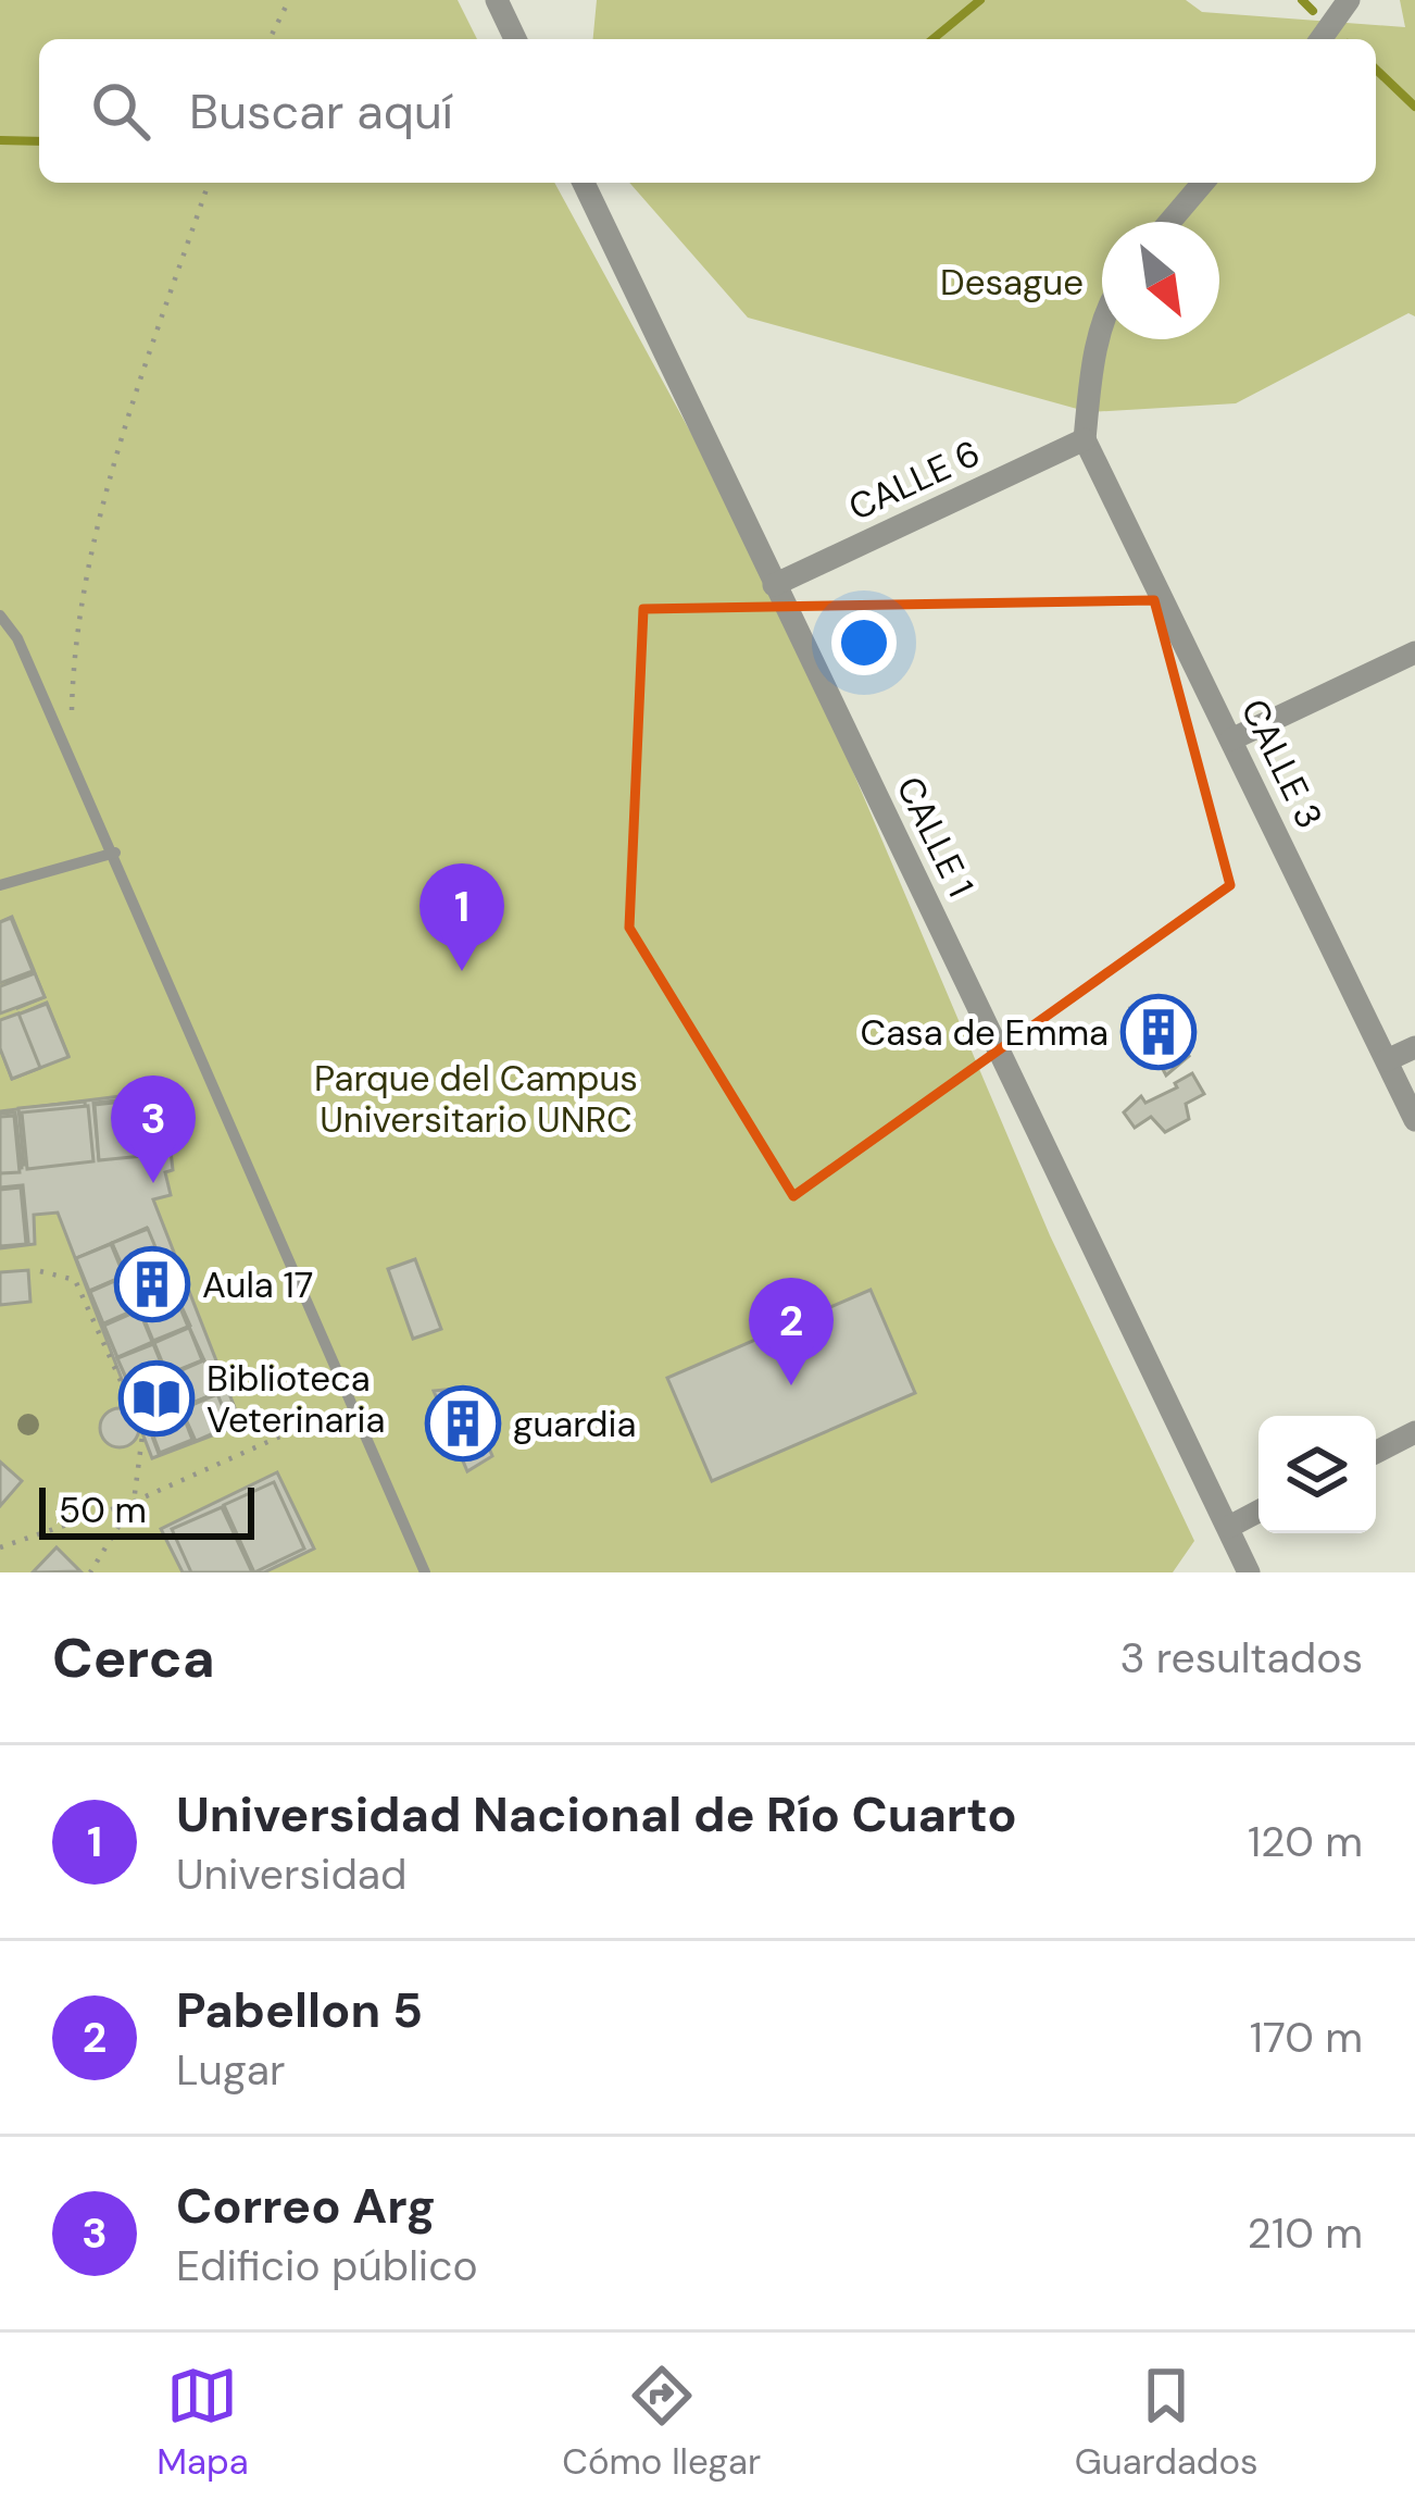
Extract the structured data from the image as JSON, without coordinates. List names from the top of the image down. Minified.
{"streets":{"street":["CALLE 6","CALLE 3","CALLE 1"]},"crossings":[["CALLE 6","CALLE 3"],["CALLE 6","CALLE 1"]],"parks":["Desague","Parque del Campus Universitario UNRC"],"places":{"building":["Casa de Emma","Aula 17","guardia"],"library":["Biblioteca Veterinaria"]},"scale_bar":"50 m","north":"bottom right","page":{"search":"Buscar aquí","pins":["1","3","2"],"scale":"50 m","heading":["Cerca","3 resultados"],"list":[{"mark":"1","name":"Universidad Nacional de Río Cuarto","note":"Universidad","value":"120 m"},{"mark":"2","name":"Pabellon 5","note":"Lugar","value":"170 m"},{"mark":"3","name":"Correo Arg","note":"Edificio público","value":"210 m"}],"nav":["Mapa","Cómo llegar","Guardados"]}}
